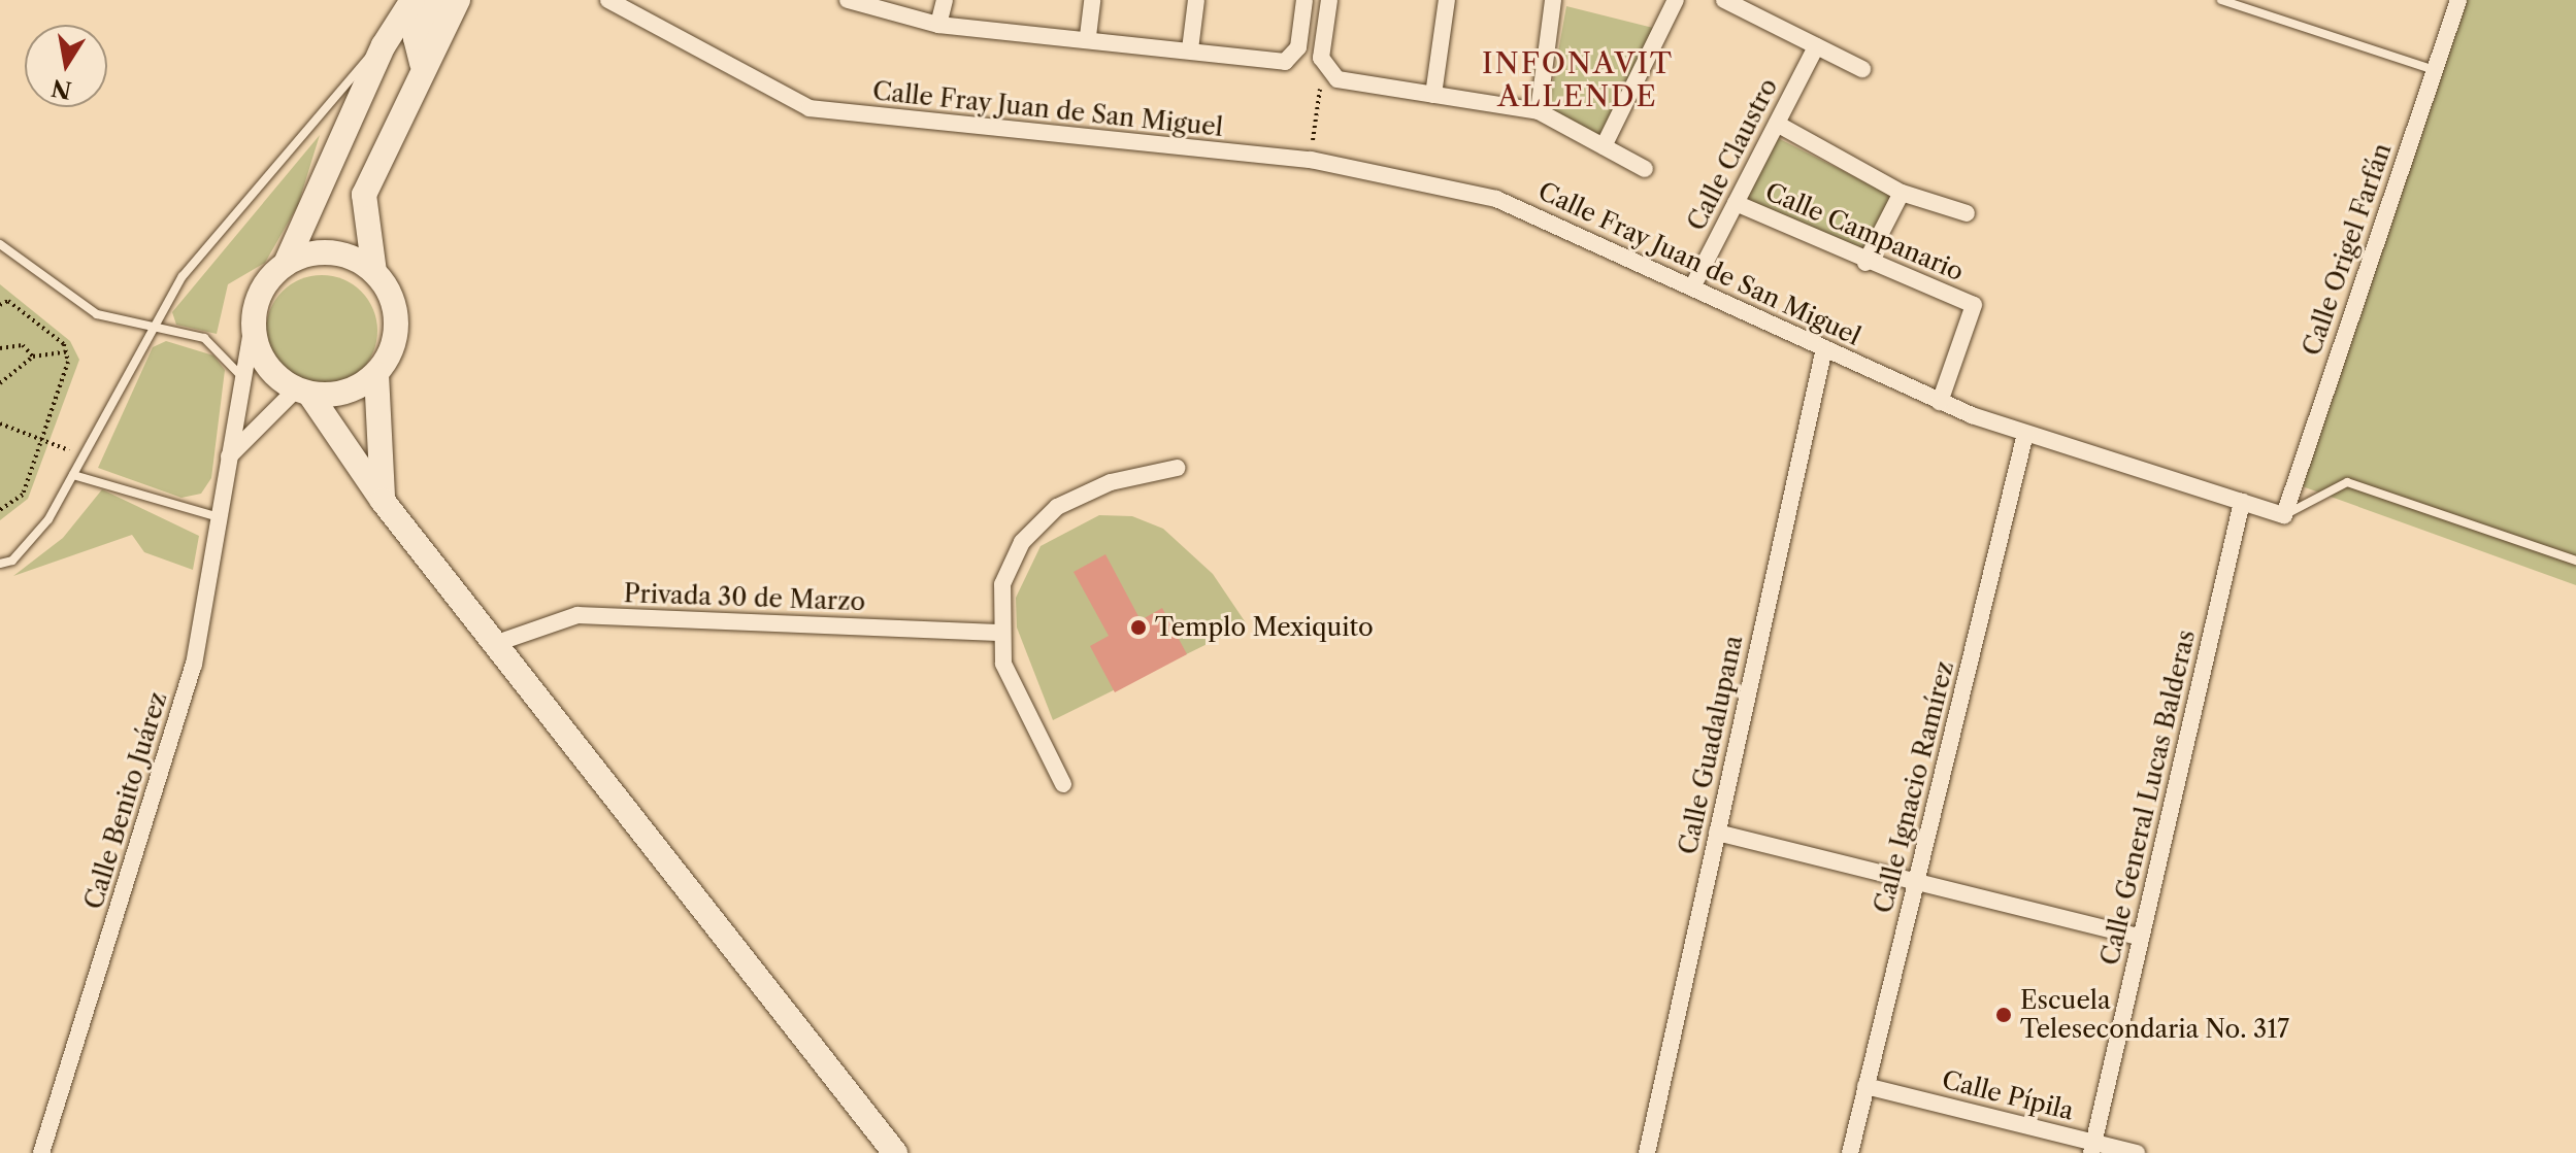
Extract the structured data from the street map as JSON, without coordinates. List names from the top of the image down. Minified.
{"streets":{"street":["Calle Fray Juan de San Miguel","Calle Claustro","Calle Campanario","Calle Origel Farfán","Privada 30 de Marzo","Calle Guadalupana","Calle Ignacio Ramírez","Calle General Lucas Balderas","Calle Benito Juárez","Calle Pípila"]},"crossings":[["Calle Fray Juan de San Miguel","Calle Claustro"],["Calle Fray Juan de San Miguel","Calle Campanario"],["Calle Fray Juan de San Miguel","Calle Origel Farfán"],["Calle Fray Juan de San Miguel","Calle Guadalupana"],["Calle Fray Juan de San Miguel","Calle Ignacio Ramírez"],["Calle Fray Juan de San Miguel","Calle General Lucas Balderas"],["Calle Claustro","Calle Campanario"],["Calle Ignacio Ramírez","Calle Pípila"],["Calle General Lucas Balderas","Calle Pípila"]],"districts":["INFONAVIT ALLENDE"],"places":["Templo Mexiquito","Escuela Telesecondaria No. 317"],"north":"bottom"}
